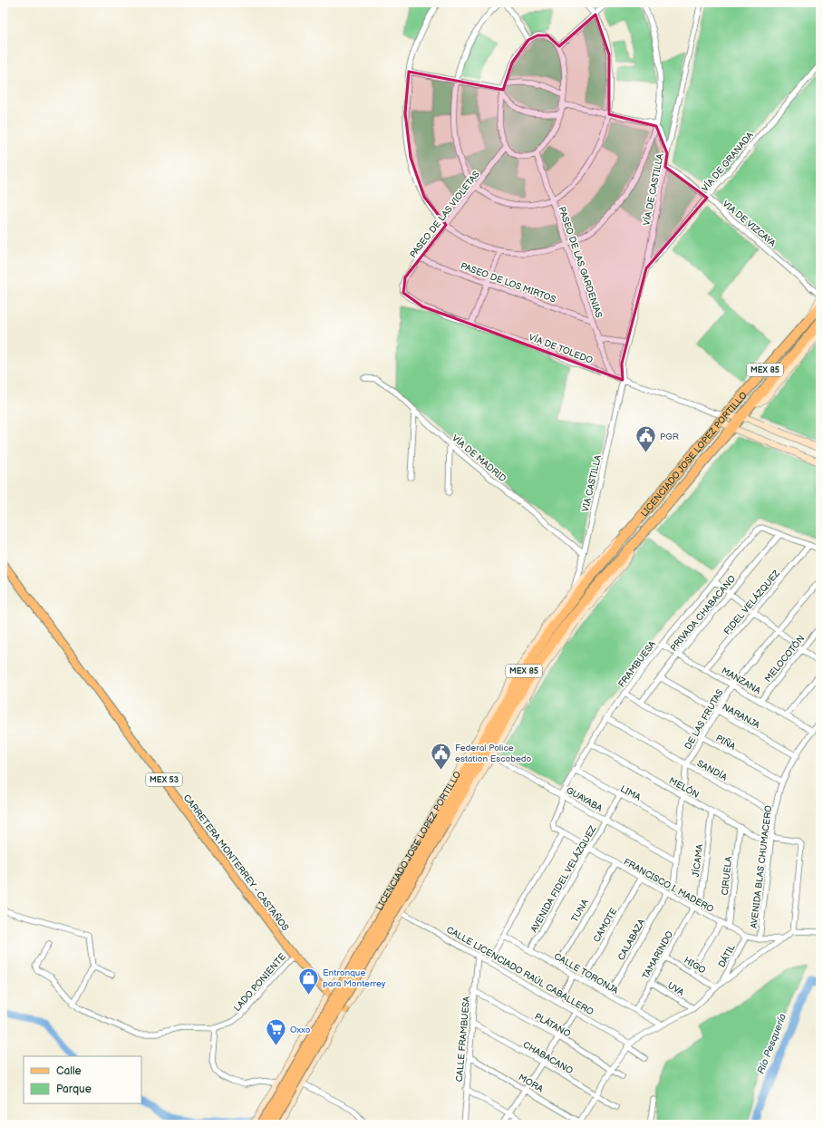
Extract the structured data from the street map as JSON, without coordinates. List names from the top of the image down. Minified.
{"streets":{"highway":["MEX 85","LICENCIADO JOSE LOPEZ PORTILLO"],"main road":["MEX 53","CARRETERA MONTERREY - CASTAÑOS"],"street":["VÍA DE GRANADA","VÍA DE CASTILLA","PASEO DE LAS VIOLETAS","VIA DE VIZCAYA","PASEO DE LAS GARDENIAS","PASEO DE LOS MIRTOS","VÍA DE TOLEDO","VÍA DE MADRID","VIA CASTILLA","FIDEL VELÁZQUEZ","PRIVADA CHABACANO","MELOCOTÓN","FRAMBUESA","MANZANA","NARANJA","DE LAS FRUTAS","PIÑA","SANDÍA","MELÓN","LIMA","GUAYABA","JÍCAMA","AVENIDA BLAS CHUMACERO","CIRUELA","AVENIDA FIDEL VELÁZQUEZ","FRANCISCO I. MADERO","TUNA","CAMOTE","CALABAZA","TAMARINDO","DÁTIL","HIGO","CALLE LICENCIADO RAÚL CABALLERO","CALLE TORONJA","LADO PONIENTE","UVA","PLÁTANO","CALLE FRAMBUESA","CHABACANO","MORA"]},"crossings":[["VÍA DE GRANADA","VÍA DE CASTILLA"],["VÍA DE GRANADA","VIA DE VIZCAYA"],["VÍA DE CASTILLA","VIA DE VIZCAYA"],["VÍA DE CASTILLA","VÍA DE TOLEDO"],["VÍA DE CASTILLA","VIA CASTILLA"],["PASEO DE LAS VIOLETAS","PASEO DE LOS MIRTOS"],["PASEO DE LAS VIOLETAS","VÍA DE TOLEDO"],["PASEO DE LAS GARDENIAS","PASEO DE LOS MIRTOS"],["PASEO DE LAS GARDENIAS","VÍA DE TOLEDO"],["VÍA DE TOLEDO","LICENCIADO JOSE LOPEZ PORTILLO"],["VÍA DE TOLEDO","VIA CASTILLA"],["LICENCIADO JOSE LOPEZ PORTILLO","VIA CASTILLA"],["LICENCIADO JOSE LOPEZ PORTILLO","GUAYABA"],["LICENCIADO JOSE LOPEZ PORTILLO","CARRETERA MONTERREY - CASTAÑOS"],["LICENCIADO JOSE LOPEZ PORTILLO","CALLE LICENCIADO RAÚL CABALLERO"],["VÍA DE MADRID","VIA CASTILLA"],["FIDEL VELÁZQUEZ","MANZANA"],["PRIVADA CHABACANO","FRAMBUESA"],["PRIVADA CHABACANO","MANZANA"],["PRIVADA CHABACANO","NARANJA"],["PRIVADA CHABACANO","PIÑA"],["MELOCOTÓN","MANZANA"],["FRAMBUESA","MANZANA"],["FRAMBUESA","PIÑA"],["FRAMBUESA","SANDÍA"],["FRAMBUESA","MELÓN"],["FRAMBUESA","LIMA"],["FRAMBUESA","GUAYABA"],["FRAMBUESA","FRANCISCO I. MADERO"],["MANZANA","DE LAS FRUTAS"],["MANZANA","AVENIDA BLAS CHUMACERO"],["NARANJA","DE LAS FRUTAS"],["NARANJA","AVENIDA BLAS CHUMACERO"],["DE LAS FRUTAS","PIÑA"],["DE LAS FRUTAS","SANDÍA"],["DE LAS FRUTAS","MELÓN"],["DE LAS FRUTAS","LIMA"],["DE LAS FRUTAS","GUAYABA"],["DE LAS FRUTAS","FRANCISCO I. MADERO"],["PIÑA","AVENIDA BLAS CHUMACERO"],["SANDÍA","AVENIDA BLAS CHUMACERO"],["MELÓN","JÍCAMA"],["MELÓN","AVENIDA BLAS CHUMACERO"],["MELÓN","CIRUELA"],["LIMA","AVENIDA FIDEL VELÁZQUEZ"],["GUAYABA","AVENIDA FIDEL VELÁZQUEZ"],["JÍCAMA","FRANCISCO I. MADERO"],["CARRETERA MONTERREY - CASTAÑOS","LADO PONIENTE"],["AVENIDA BLAS CHUMACERO","FRANCISCO I. MADERO"],["CIRUELA","FRANCISCO I. MADERO"],["AVENIDA FIDEL VELÁZQUEZ","FRANCISCO I. MADERO"],["AVENIDA FIDEL VELÁZQUEZ","CALLE TORONJA"],["FRANCISCO I. MADERO","TUNA"],["FRANCISCO I. MADERO","CAMOTE"],["FRANCISCO I. MADERO","CALABAZA"],["FRANCISCO I. MADERO","TAMARINDO"],["FRANCISCO I. MADERO","DÁTIL"],["TUNA","CALLE TORONJA"],["CAMOTE","CALLE TORONJA"],["CALABAZA","CALLE TORONJA"],["TAMARINDO","HIGO"],["TAMARINDO","CALLE TORONJA"],["TAMARINDO","UVA"],["CALLE LICENCIADO RAÚL CABALLERO","CALLE FRAMBUESA"],["PLÁTANO","CALLE FRAMBUESA"],["CALLE FRAMBUESA","CHABACANO"],["CALLE FRAMBUESA","MORA"]],"water":["Río Pesquería"],"places":{"public building":["PGR","Federal Police estation Escobedo"],"shop":["Entronque para Monterrey"],"supermarket":["Oxxo"]},"legend":["Calle","Parque"]}
